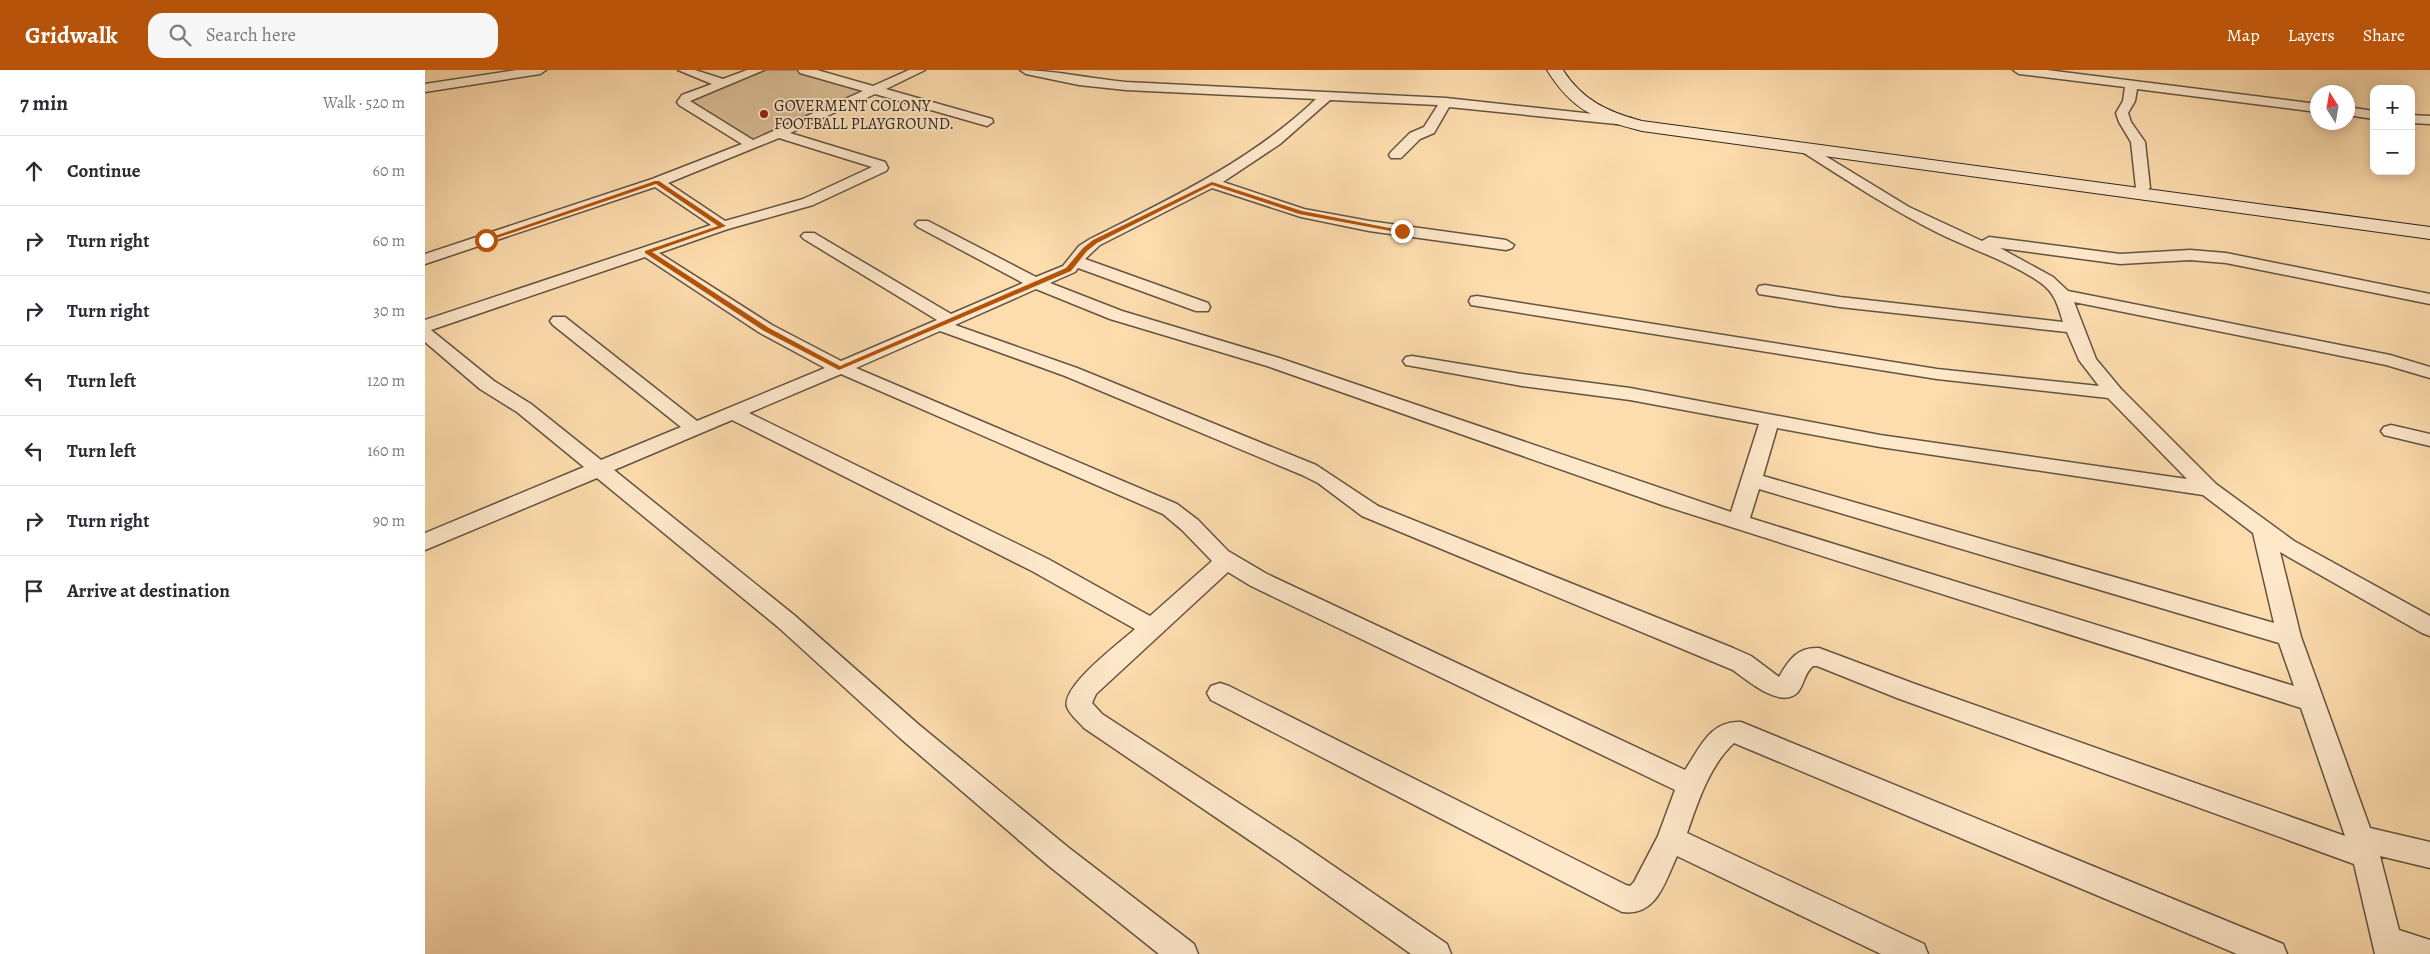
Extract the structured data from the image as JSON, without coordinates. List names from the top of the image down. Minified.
{"places":["GOVERMENT COLONY FOOTBALL PLAYGROUND."],"north":"top","page":{"header":"Gridwalk","search":"Search here","nav":["Map","Layers","Share"],"heading":["7 min","Walk · 520 m"],"map_buttons":["+","−"],"list":[["Continue","60 m"],["Turn right","60 m"],["Turn right","30 m"],["Turn left","120 m"],["Turn left","160 m"],["Turn right","90 m"],"Arrive at destination"]}}
